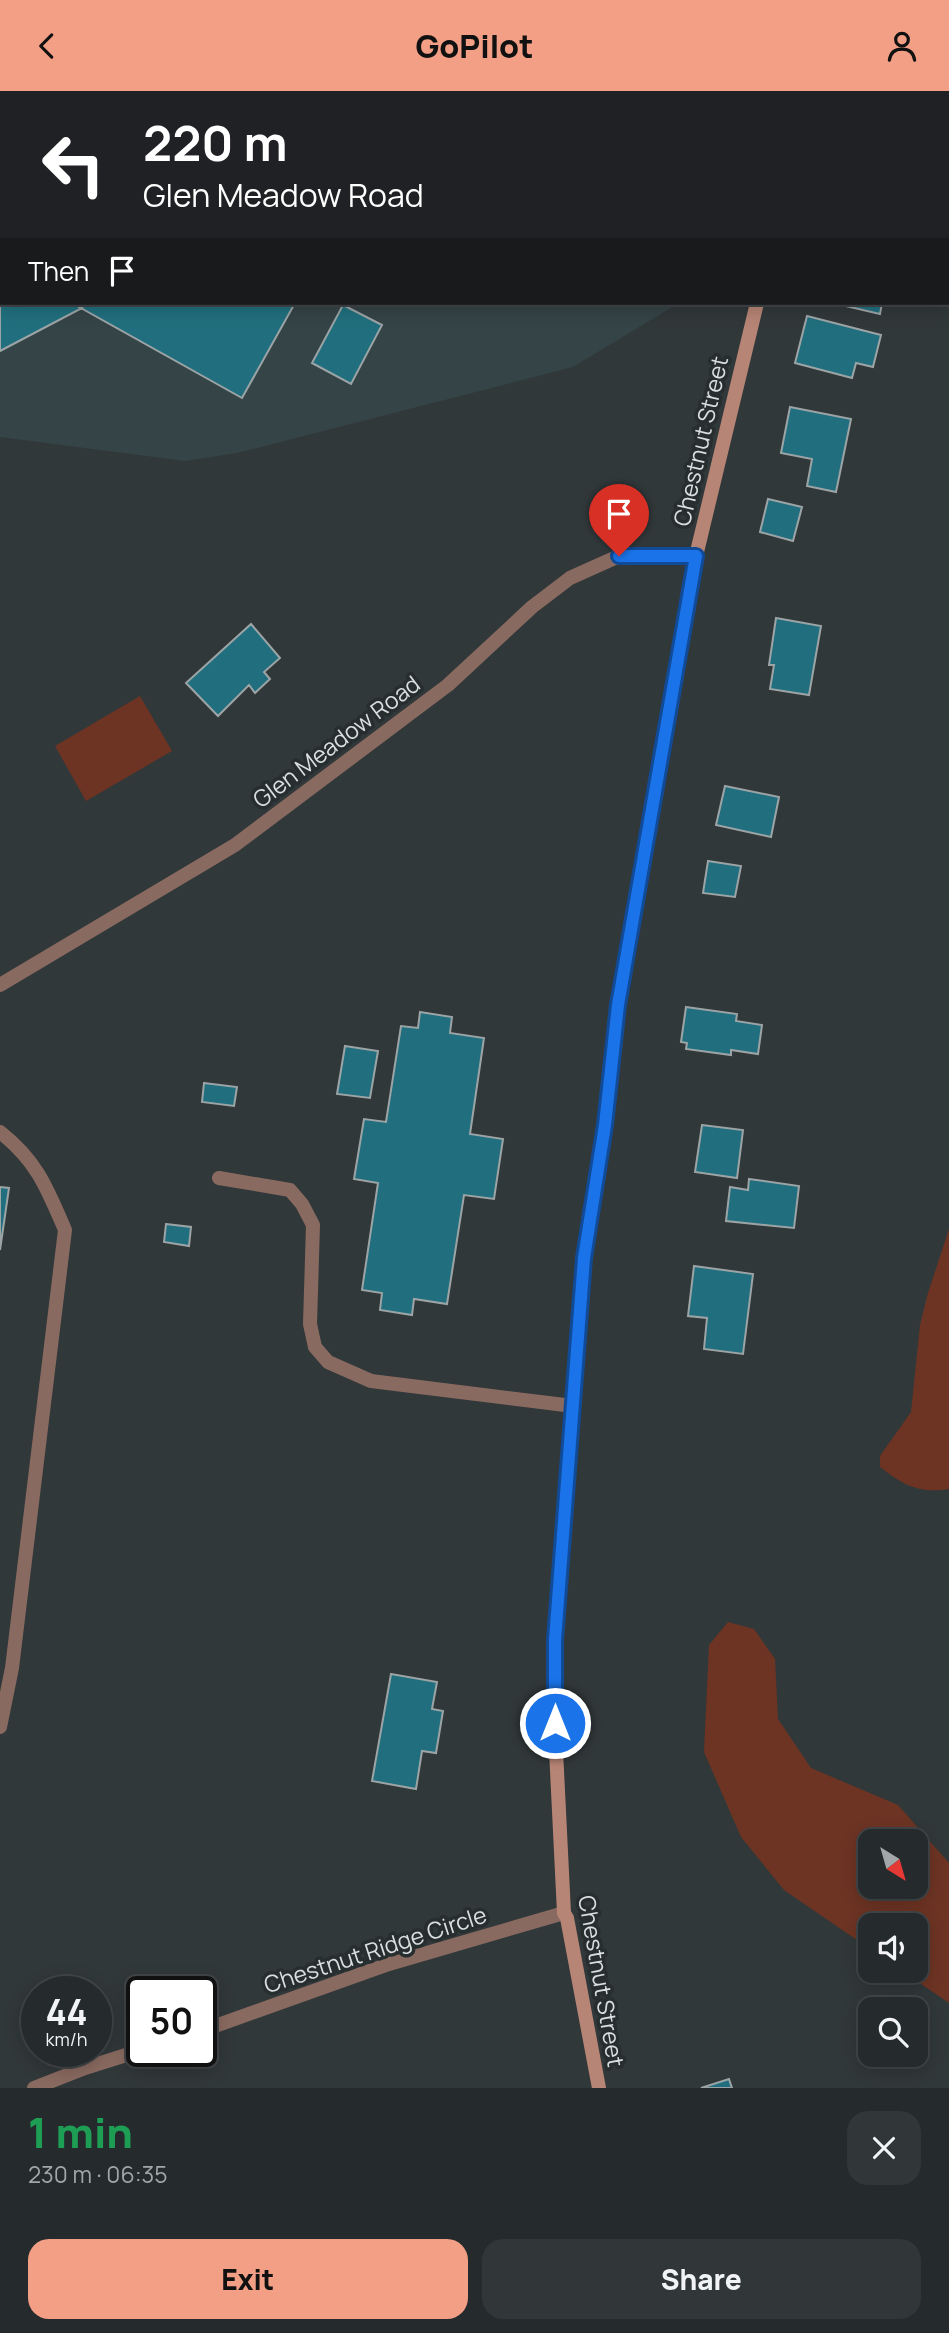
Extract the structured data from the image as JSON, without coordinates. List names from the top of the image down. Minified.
{"streets":{"main road":["Chestnut Street"],"street":["Glen Meadow Road","Chestnut Ridge Circle"]},"crossings":[["Chestnut Street","Glen Meadow Road"],["Chestnut Street","Chestnut Ridge Circle"]],"north":"bottom right","page":{"header":"GoPilot","turn":["220 m","Glen Meadow Road"],"then":"Then","speed":"44 km/h","limit":"50","heading":["1 min","230 m · 06:35"],"buttons":["Exit","Share"]}}
